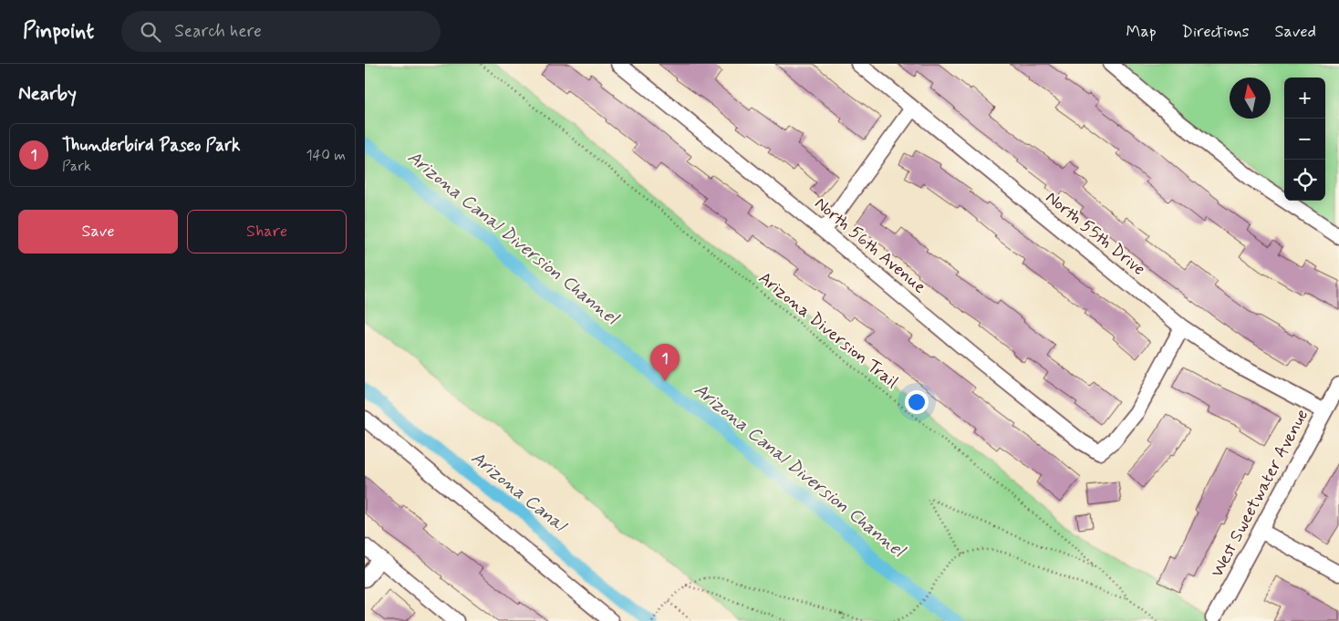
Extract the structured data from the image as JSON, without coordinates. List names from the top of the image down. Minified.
{"streets":{"street":["North 55th Drive","North 56th Avenue","West Sweetwater Avenue"],"path":["Arizona Diversion Trail"]},"crossings":[["North 55th Drive","North 56th Avenue"],["North 55th Drive","West Sweetwater Avenue"]],"water":["Arizona Canal Diversion Channel","Arizona Canal"],"north":"top","page":{"header":"Pinpoint","search":"Search here","nav":["Map","Directions","Saved"],"heading":"Nearby","map_buttons":["+","−"],"list":[{"mark":"1","name":"Thunderbird Paseo Park","note":"Park","value":"140 m"}],"buttons":["Save","Share"],"pins":"1"}}
